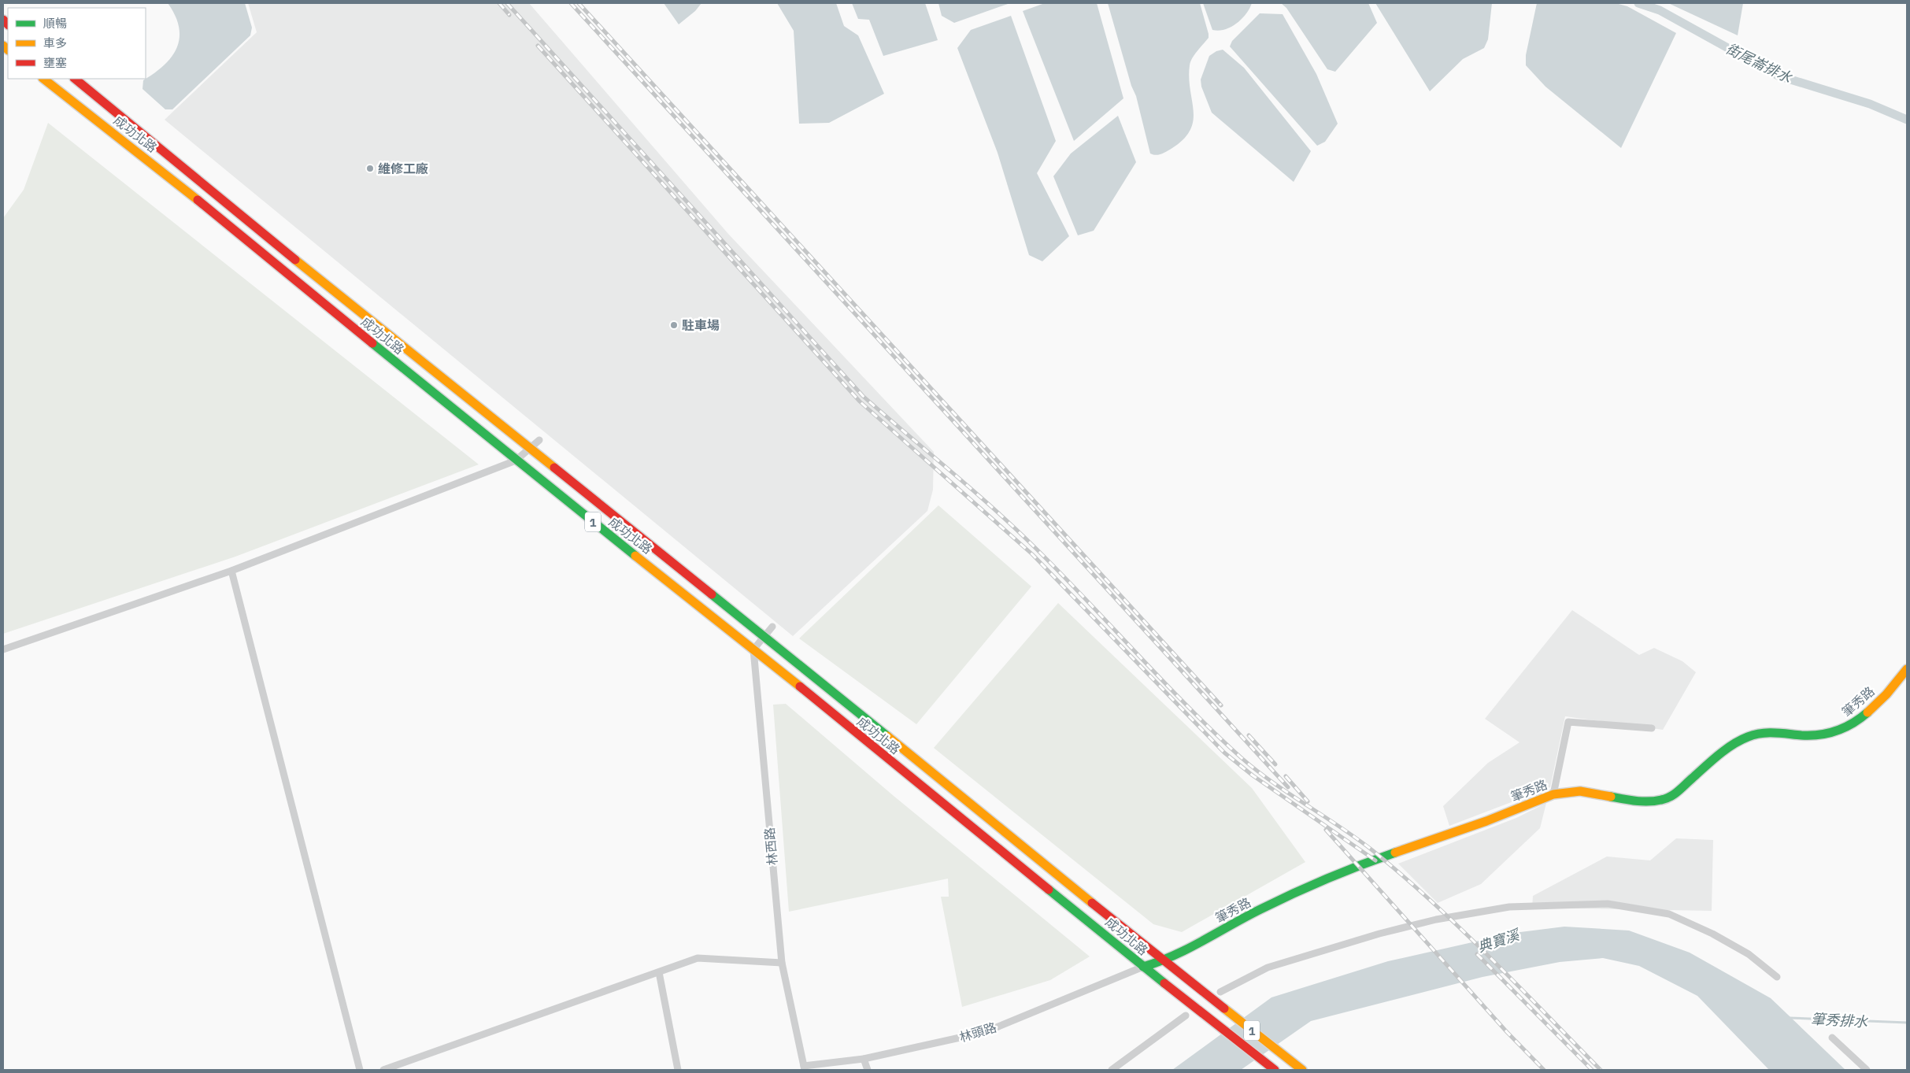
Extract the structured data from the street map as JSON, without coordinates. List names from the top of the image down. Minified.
{"streets":{"main road":["成功北路","1","筆秀路"],"street":["林西路","林頭路"]},"crossings":[["成功北路","筆秀路"],["成功北路","林西路"],["成功北路","林頭路"],["筆秀路","林頭路"],["林西路","林頭路"]],"water":["街尾崙排水","典寶溪","筆秀排水"],"places":["維修工廠","駐車場"],"legend":["順暢","車多","壅塞"]}
